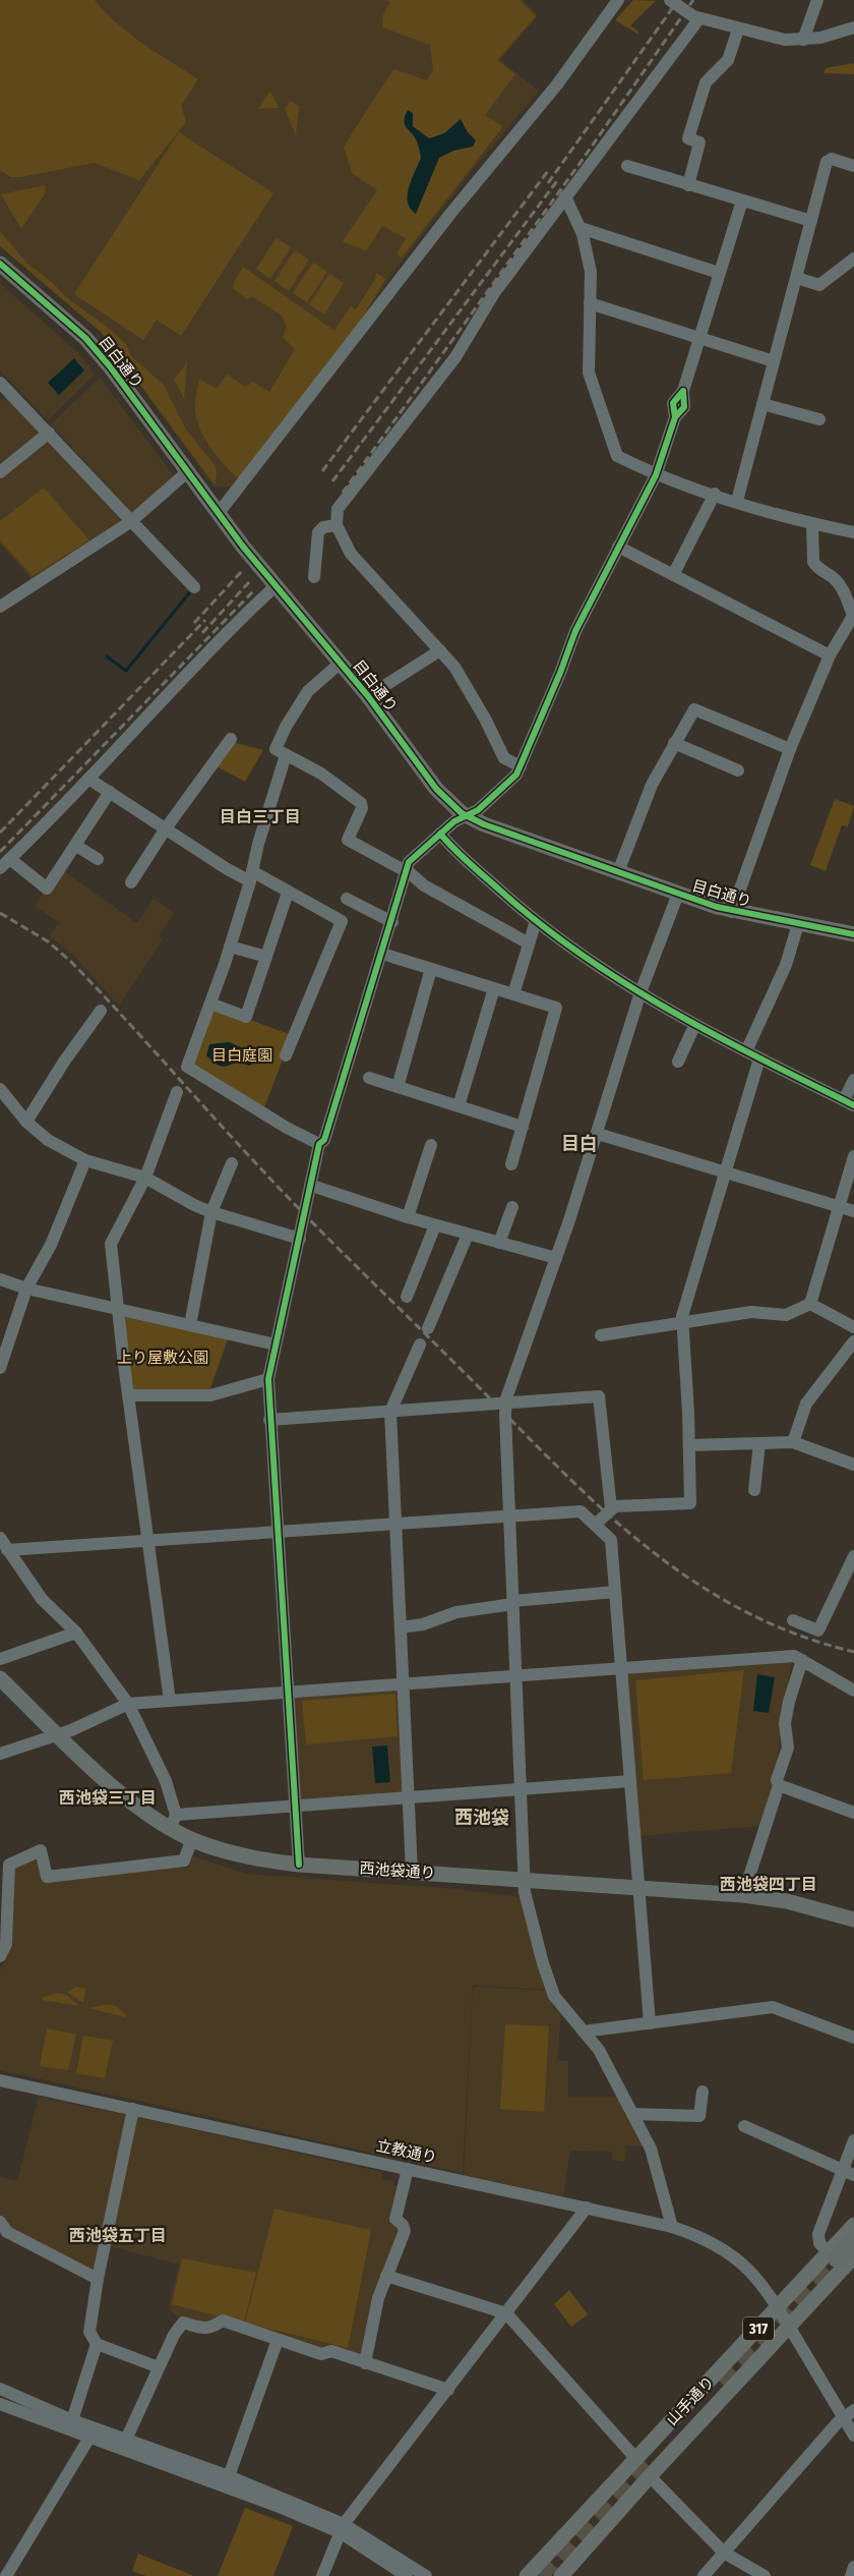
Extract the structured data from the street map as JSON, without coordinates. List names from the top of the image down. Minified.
{"streets":{"main road":["目白通り","西池袋通り","317","山手通り"],"street":["立教通り"]},"crossings":[["立教通り","山手通り"]],"districts":["目白三丁目","目白","西池袋三丁目","西池袋","西池袋四丁目","西池袋五丁目"],"parks":["目白庭園","上り屋敷公園"]}
